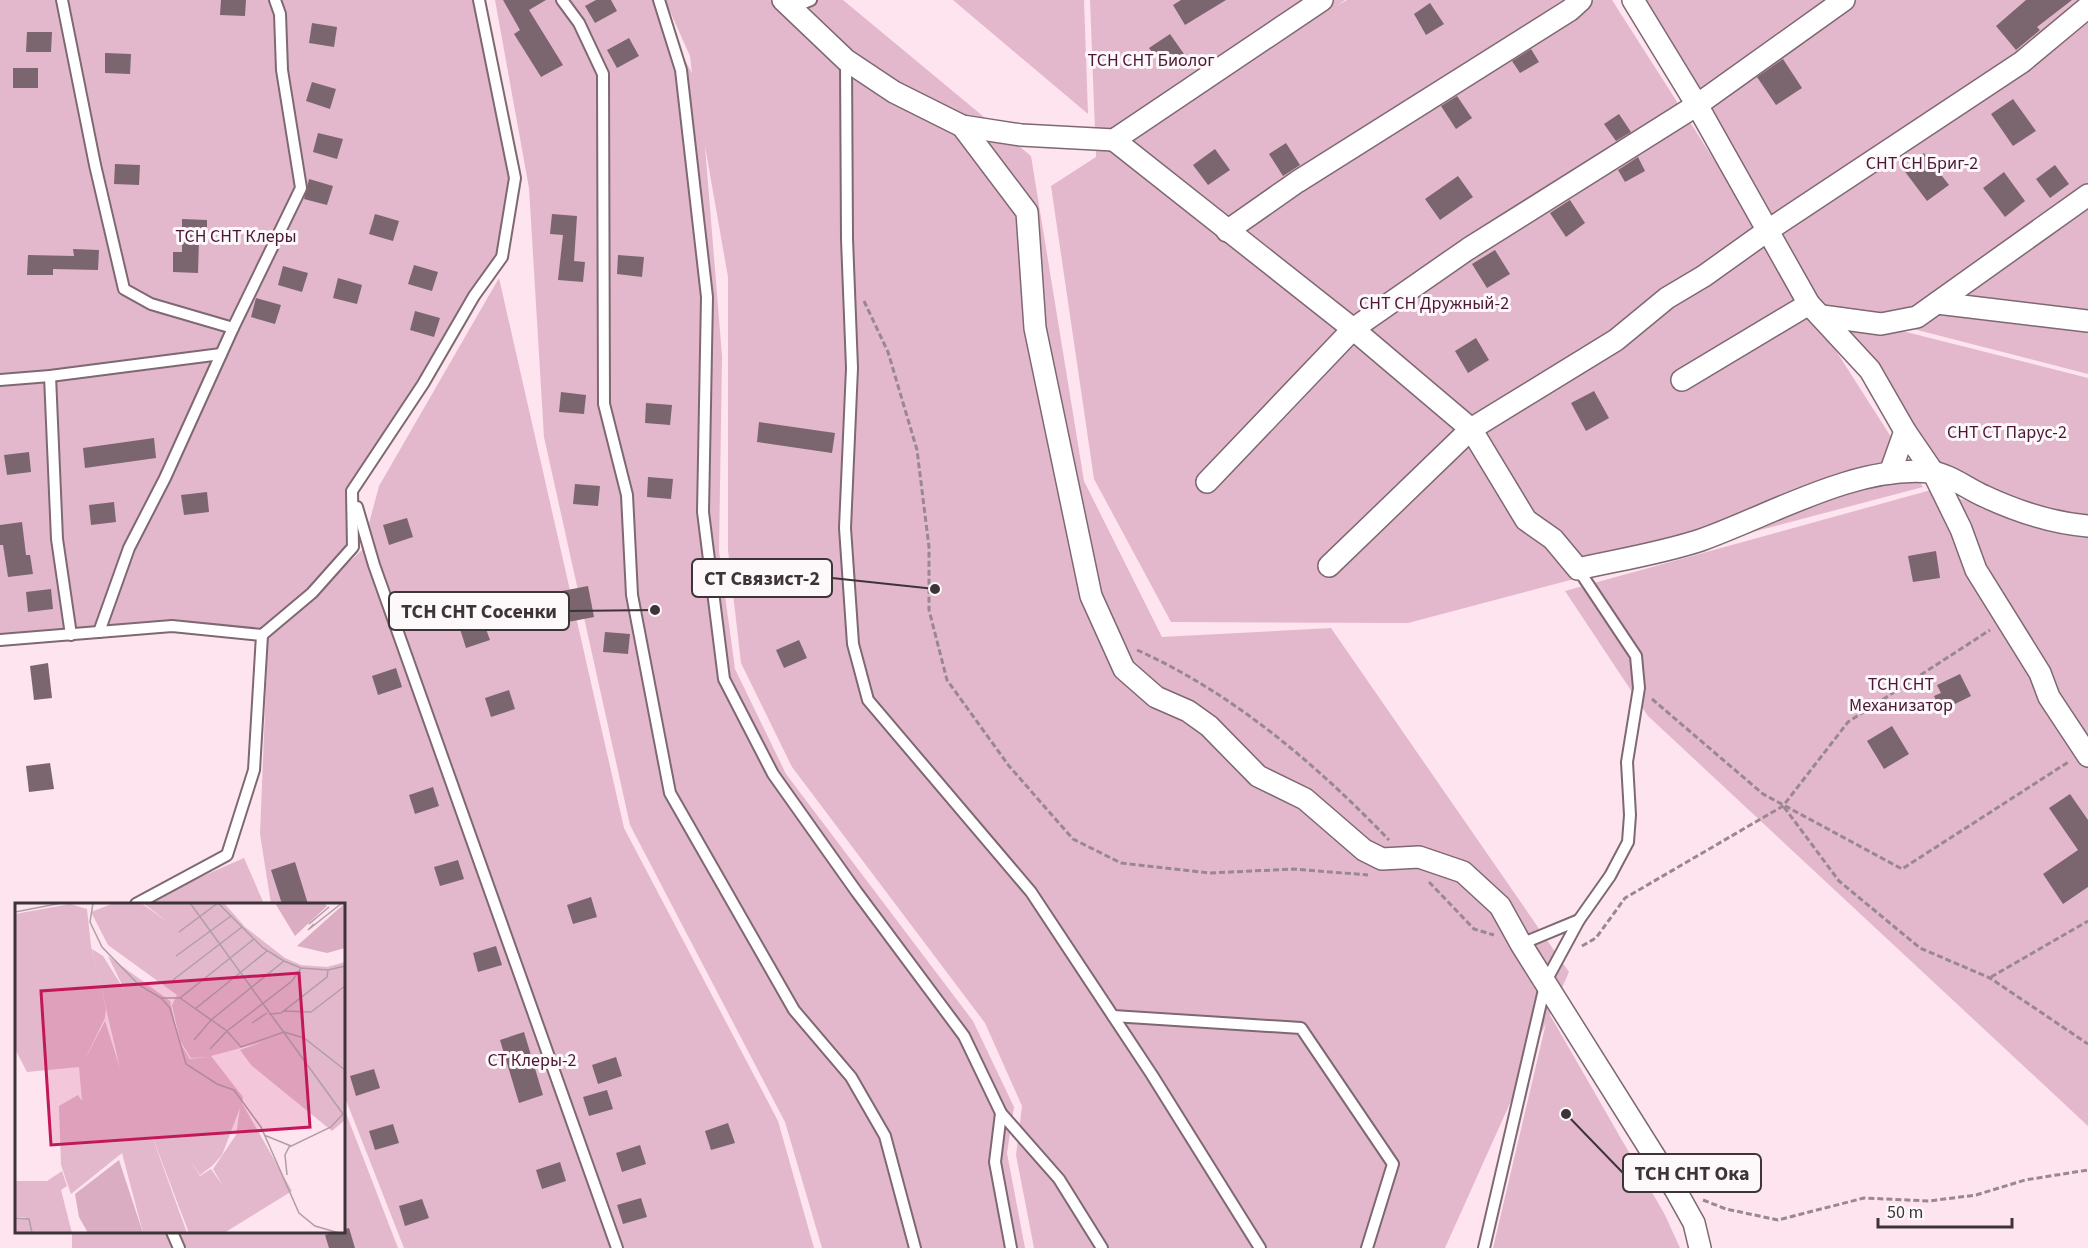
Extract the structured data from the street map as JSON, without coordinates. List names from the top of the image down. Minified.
{"parks":["ТСН СНТ Биолог","СНТ СН Бриг-2","ТСН СНТ Клеры","СНТ СН Дружный-2","СНТ СТ Парус-2","ТСН СНТ Механизатор","СТ Клеры-2"],"places":["СТ Связист-2","ТСН СНТ Сосенки","ТСН СНТ Ока"],"scale_bar":"50 m"}
